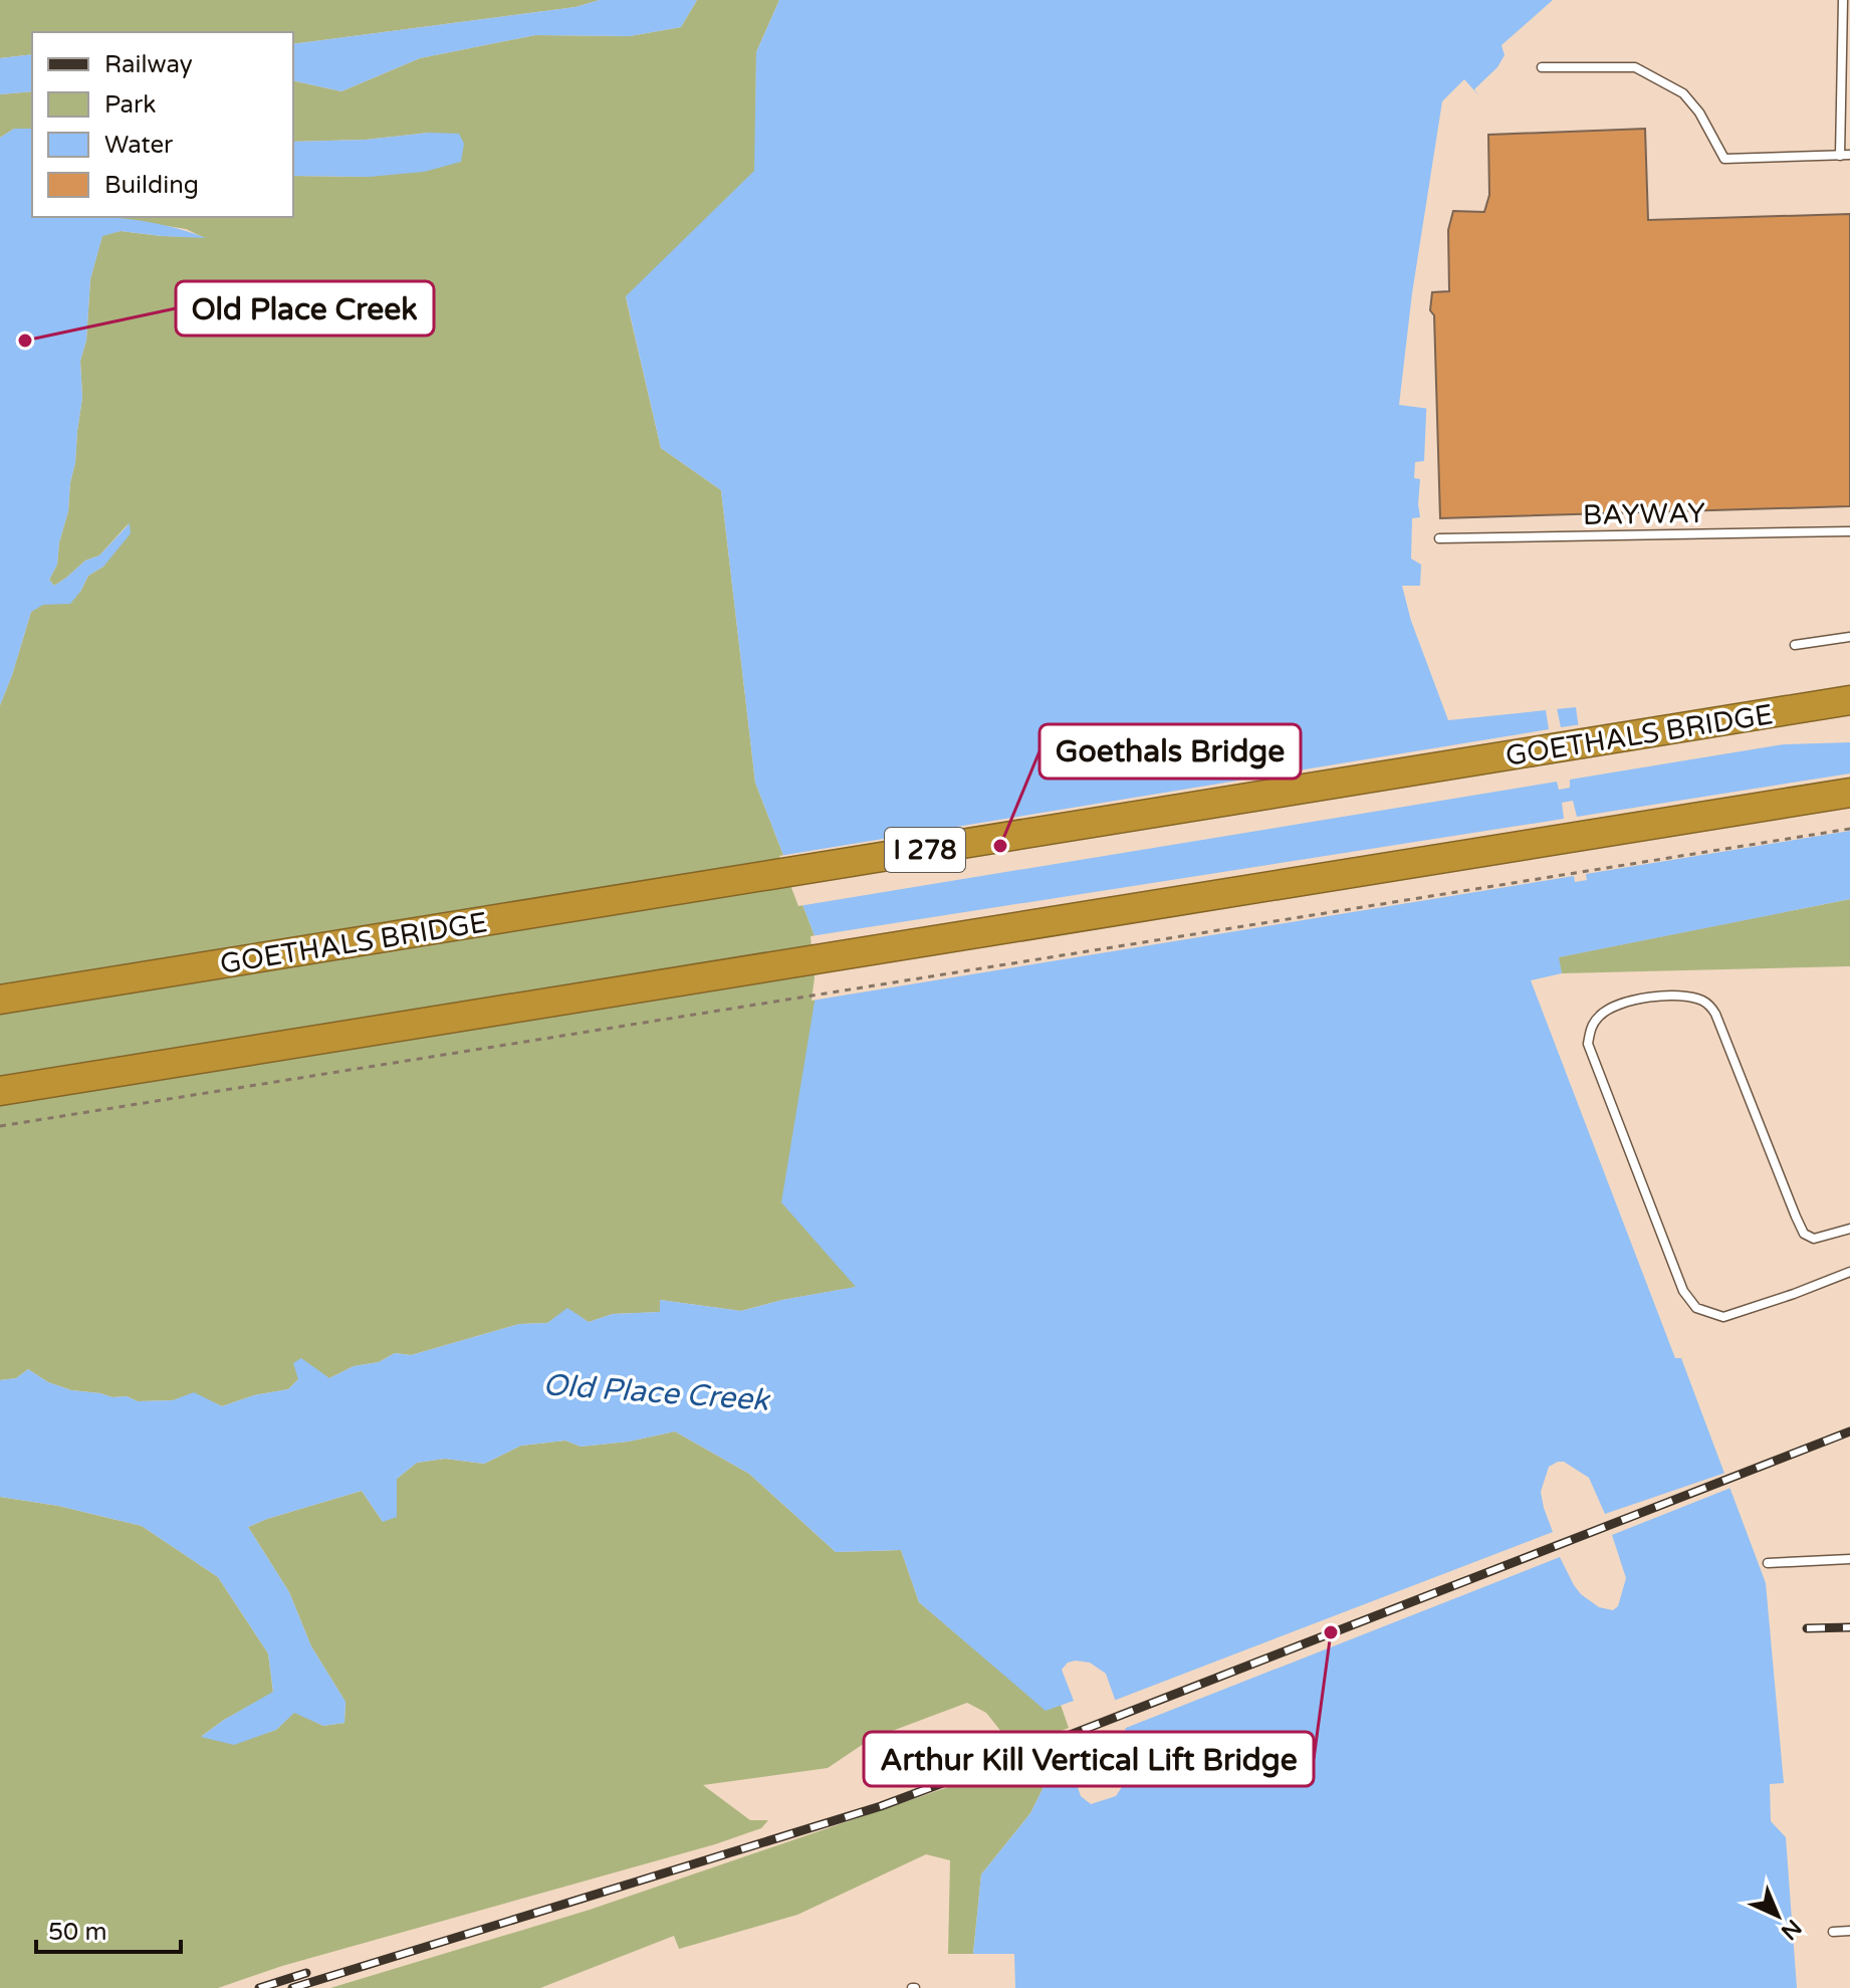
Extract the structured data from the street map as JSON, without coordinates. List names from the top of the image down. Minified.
{"streets":{"highway":["GOETHALS BRIDGE","I 278"],"lane":["BAYWAY"]},"water":["Old Place Creek"],"places":["Old Place Creek","Goethals Bridge","Arthur Kill Vertical Lift Bridge"],"legend":["Railway","Park","Water","Building"],"scale_bar":"50 m","north":"bottom right"}
